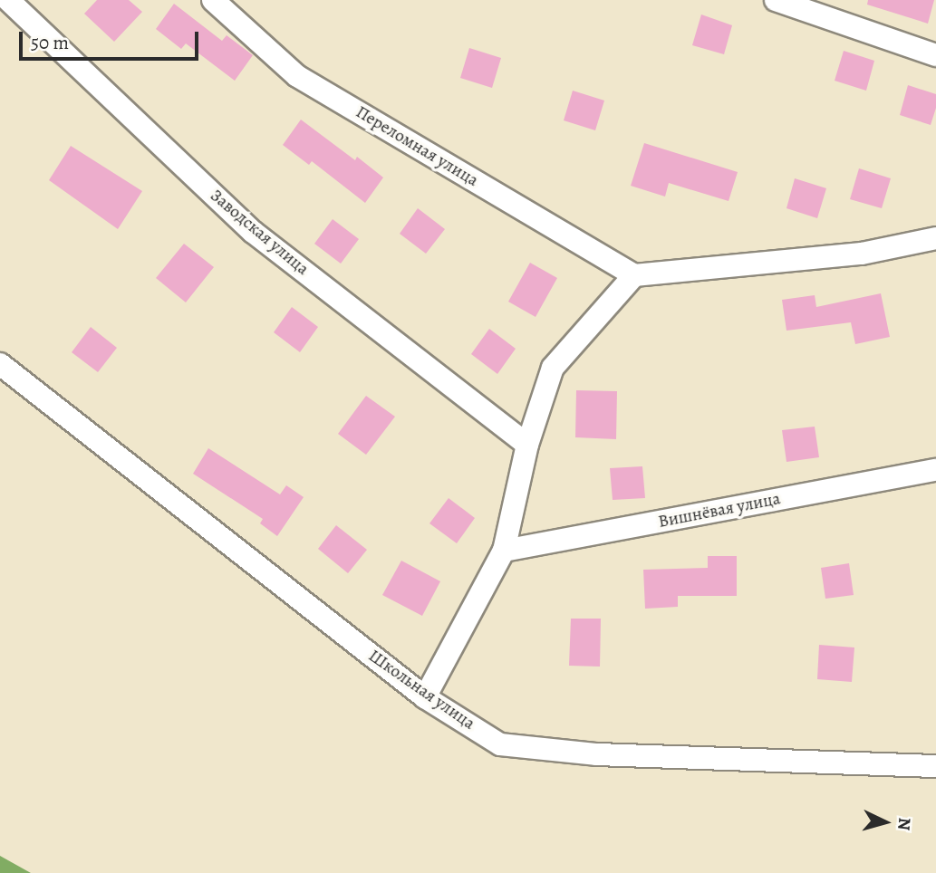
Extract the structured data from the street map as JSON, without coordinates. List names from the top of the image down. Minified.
{"streets":{"street":["Переломная улица","Заводская улица","Вишнёвая улица","Школьная улица"]},"scale_bar":"50 m","north":"right"}
